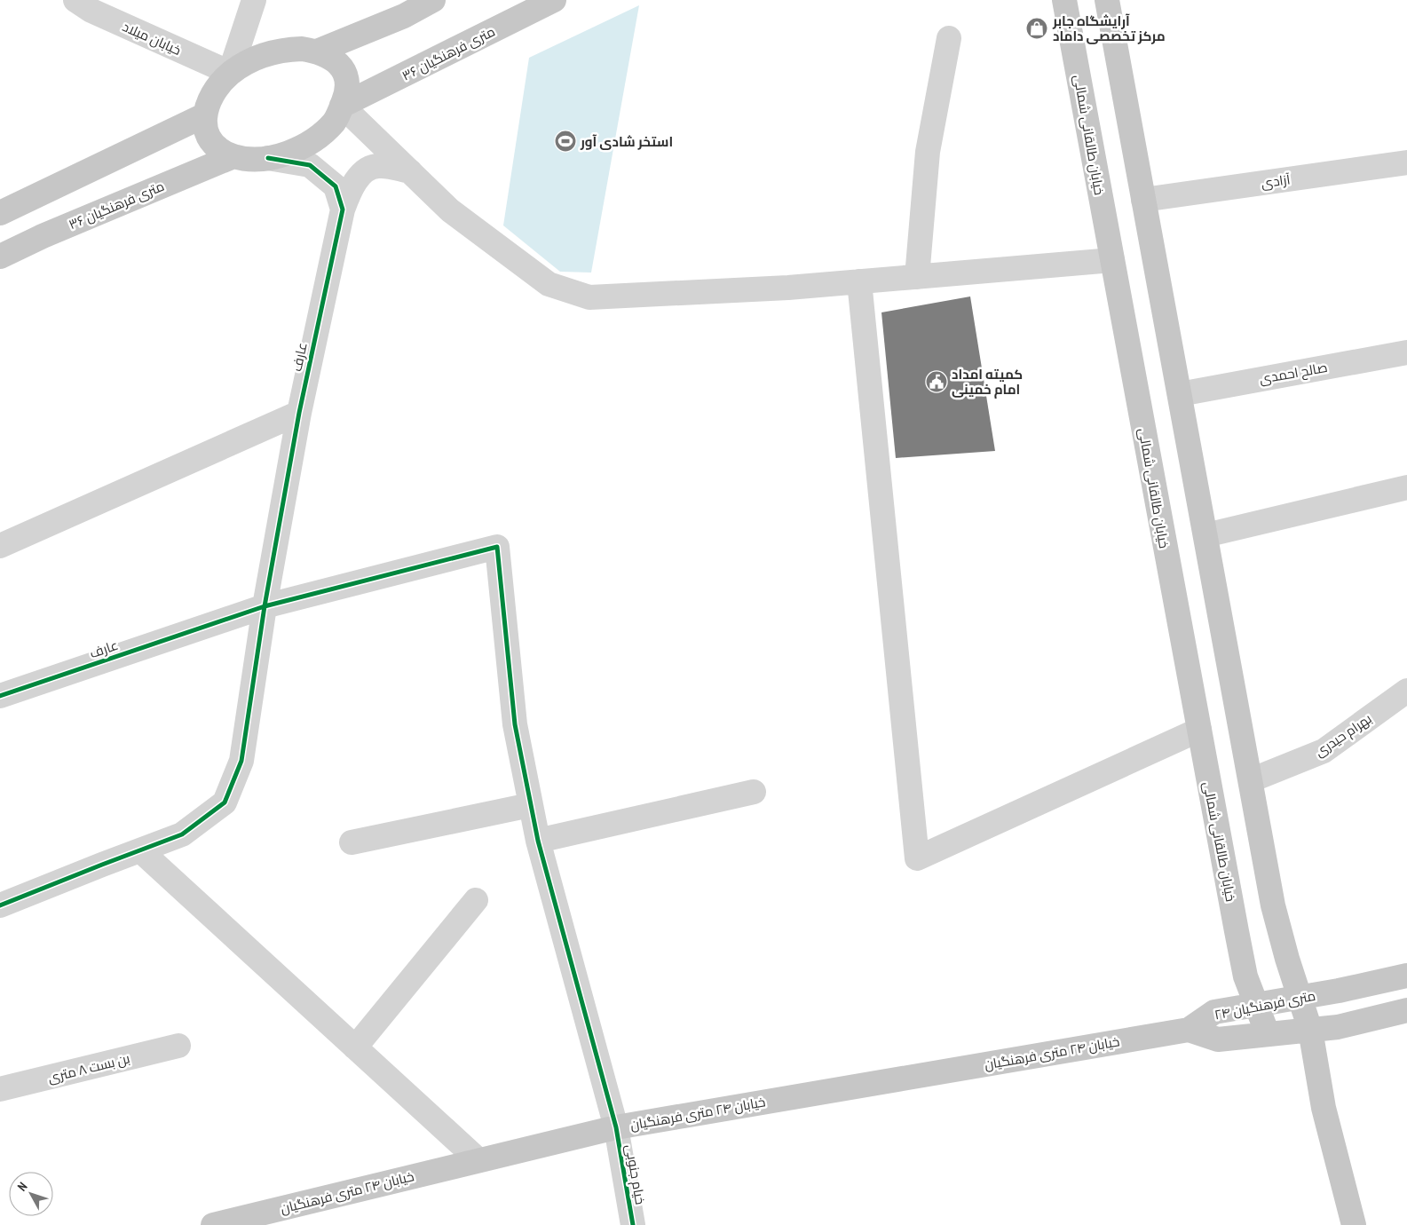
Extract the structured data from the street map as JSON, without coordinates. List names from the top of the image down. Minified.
{"streets":{"main road":["۳۶ متری فرهنگیان","خیابان طالقانی شمالی","۲۴ متری فرهنگیان","خیابان ۲۴ متری فرهنگیان"],"street":["خیابان میلاد","آزادی","عارف","صالح احمدی","بهرام حیدری","بن بست ۸ متری","خیام جنوبی"]},"crossings":[["خیابان میلاد","۳۶ متری فرهنگیان"],["خیابان میلاد","عارف"],["۳۶ متری فرهنگیان","عارف"],["خیابان طالقانی شمالی","۲۴ متری فرهنگیان"],["عارف","خیام جنوبی"],["۲۴ متری فرهنگیان","خیابان ۲۴ متری فرهنگیان"],["خیابان ۲۴ متری فرهنگیان","خیام جنوبی"]],"places":{"shop":["آرایشگاه جابر مرکز تخصصی داماد"],"sports":["استخر شادی آور"],"public building":["کمیته امداد امام خمینی"]},"north":"top left"}
